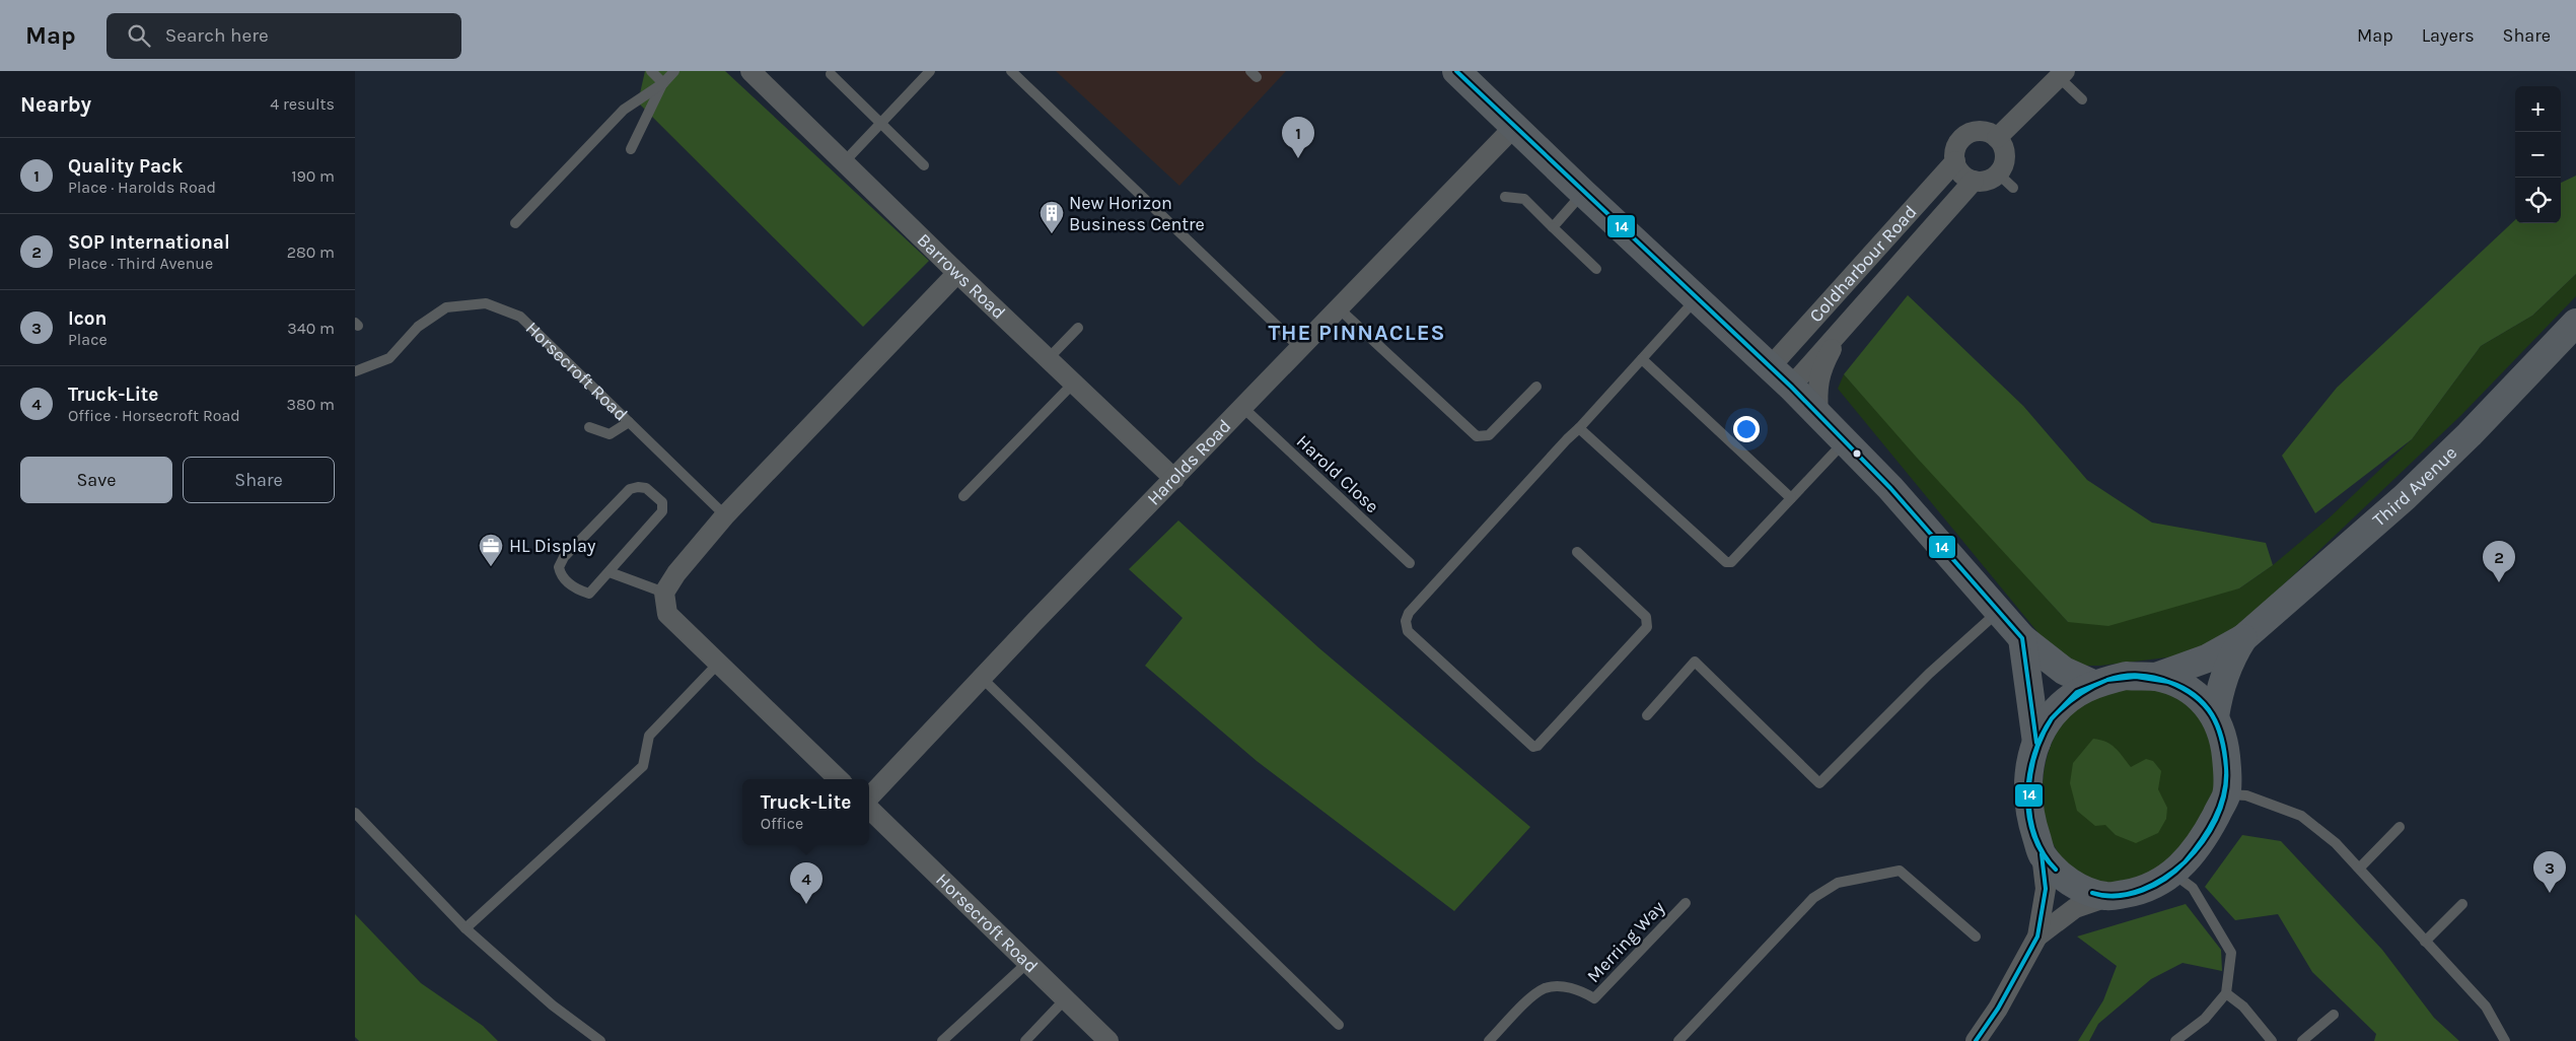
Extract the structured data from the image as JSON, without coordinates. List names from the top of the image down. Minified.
{"streets":{"main road":["Third Avenue"],"street":["Coldharbour Road","Barrows Road","Horsecroft Road","Harolds Road"],"lane":["Harold Close","Merring Way"]},"crossings":[["Barrows Road","Harolds Road"],["Harolds Road","Harold Close"]],"districts":["THE PINNACLES"],"places":{"building":["New Horizon Business Centre"],"office":["HL Display"]},"lines":["transit line 14"],"page":{"header":"Map","search":"Search here","nav":["Map","Layers","Share"],"heading":["Nearby","4 results"],"map_buttons":["+","−"],"pins":["1","2","3","4"],"list":[{"mark":"1","name":"Quality Pack","note":"Place · Harolds Road","value":"190 m"},{"mark":"2","name":"SOP International","note":"Place · Third Avenue","value":"280 m"},{"mark":"3","name":"Icon","note":"Place","value":"340 m"},{"mark":"4","name":"Truck-Lite","note":"Office · Horsecroft Road","value":"380 m"}],"buttons":["Save","Share"],"popup":["Truck-Lite","Office"]}}
